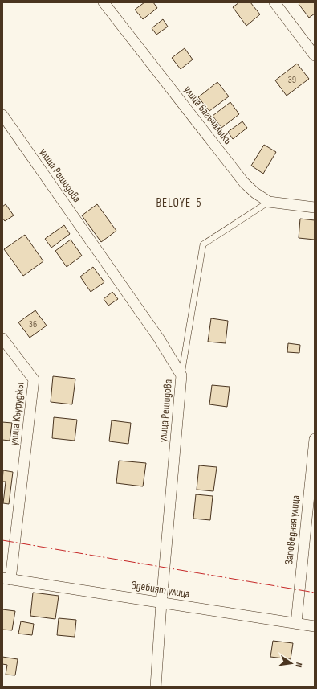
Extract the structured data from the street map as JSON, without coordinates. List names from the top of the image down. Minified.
{"streets":{"street":["улица Багъчалыкъ","улица Решидова","улица Къуруджы","Заповедная улица","Эдебият улица"]},"crossings":[["улица Решидова","Эдебият улица"],["улица Къуруджы","Эдебият улица"],["Заповедная улица","Эдебият улица"]],"districts":["BELOYE-5"],"house_numbers":["39","36"],"north":"right"}
